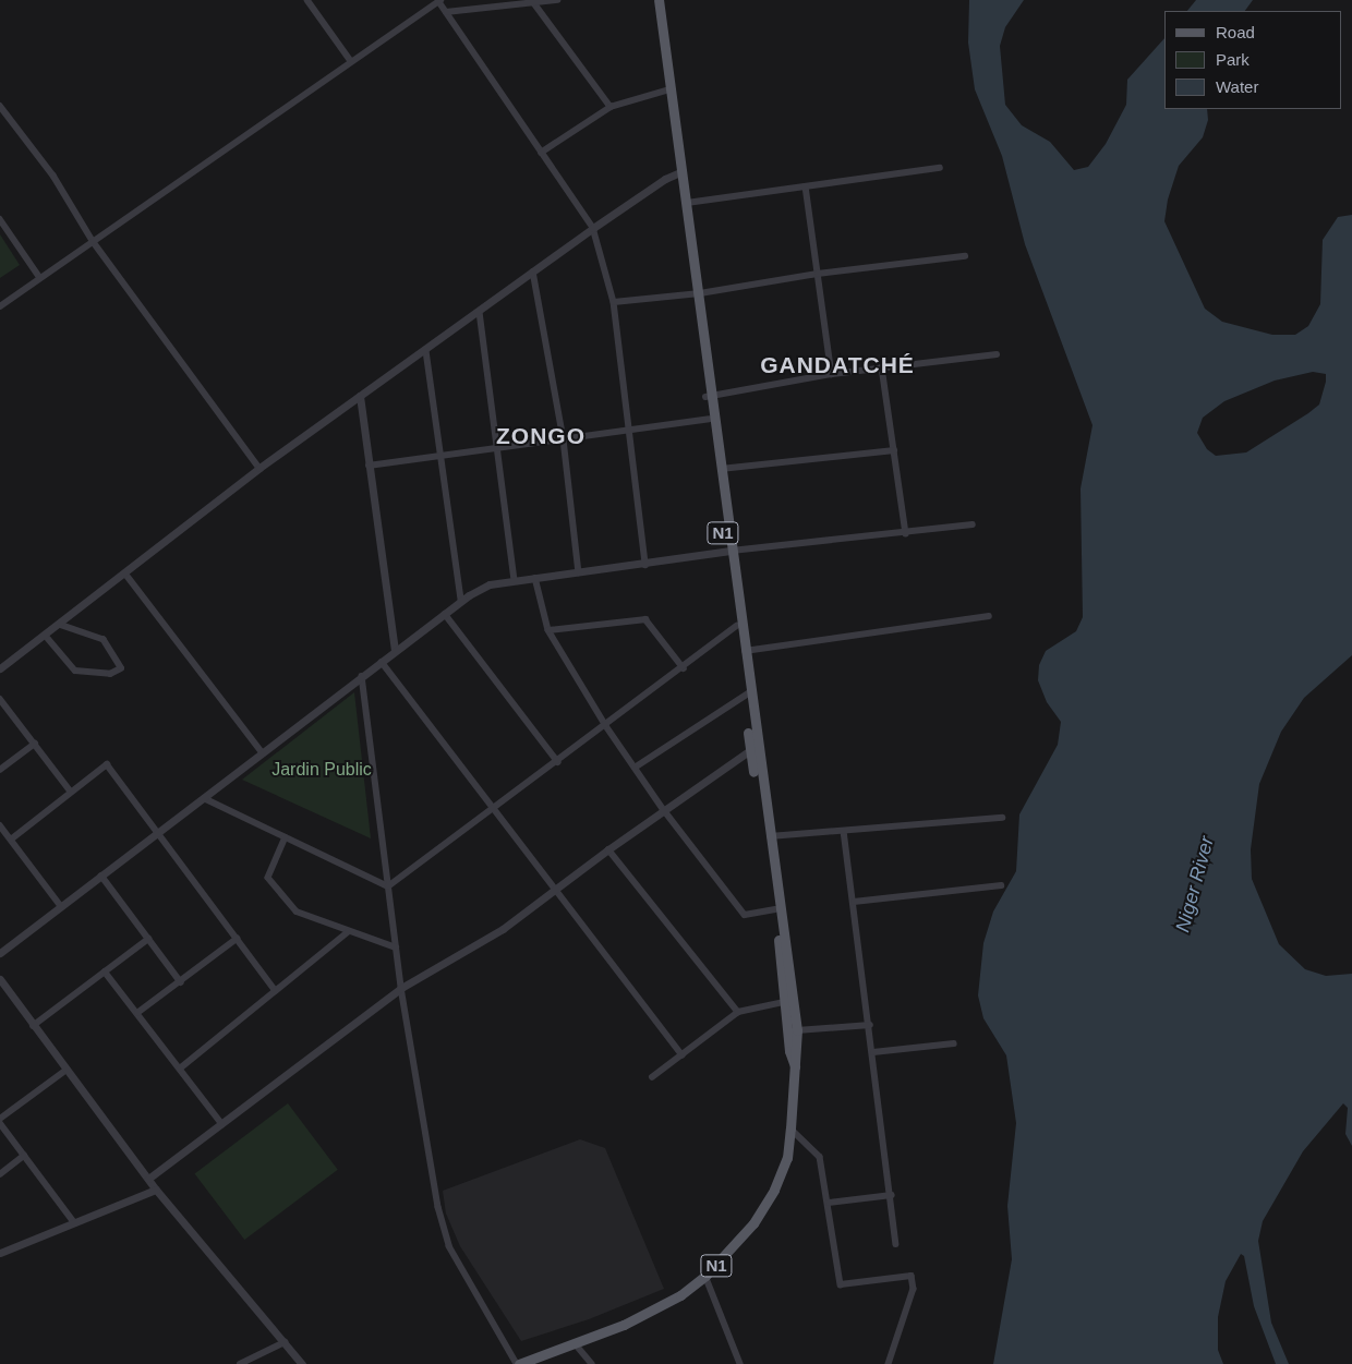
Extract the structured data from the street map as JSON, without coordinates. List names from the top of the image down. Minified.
{"streets":{"main road":["N1"]},"districts":["GANDATCHÉ","ZONGO"],"water":["Niger River"],"parks":["Jardin Public"],"legend":["Road","Park","Water"]}
